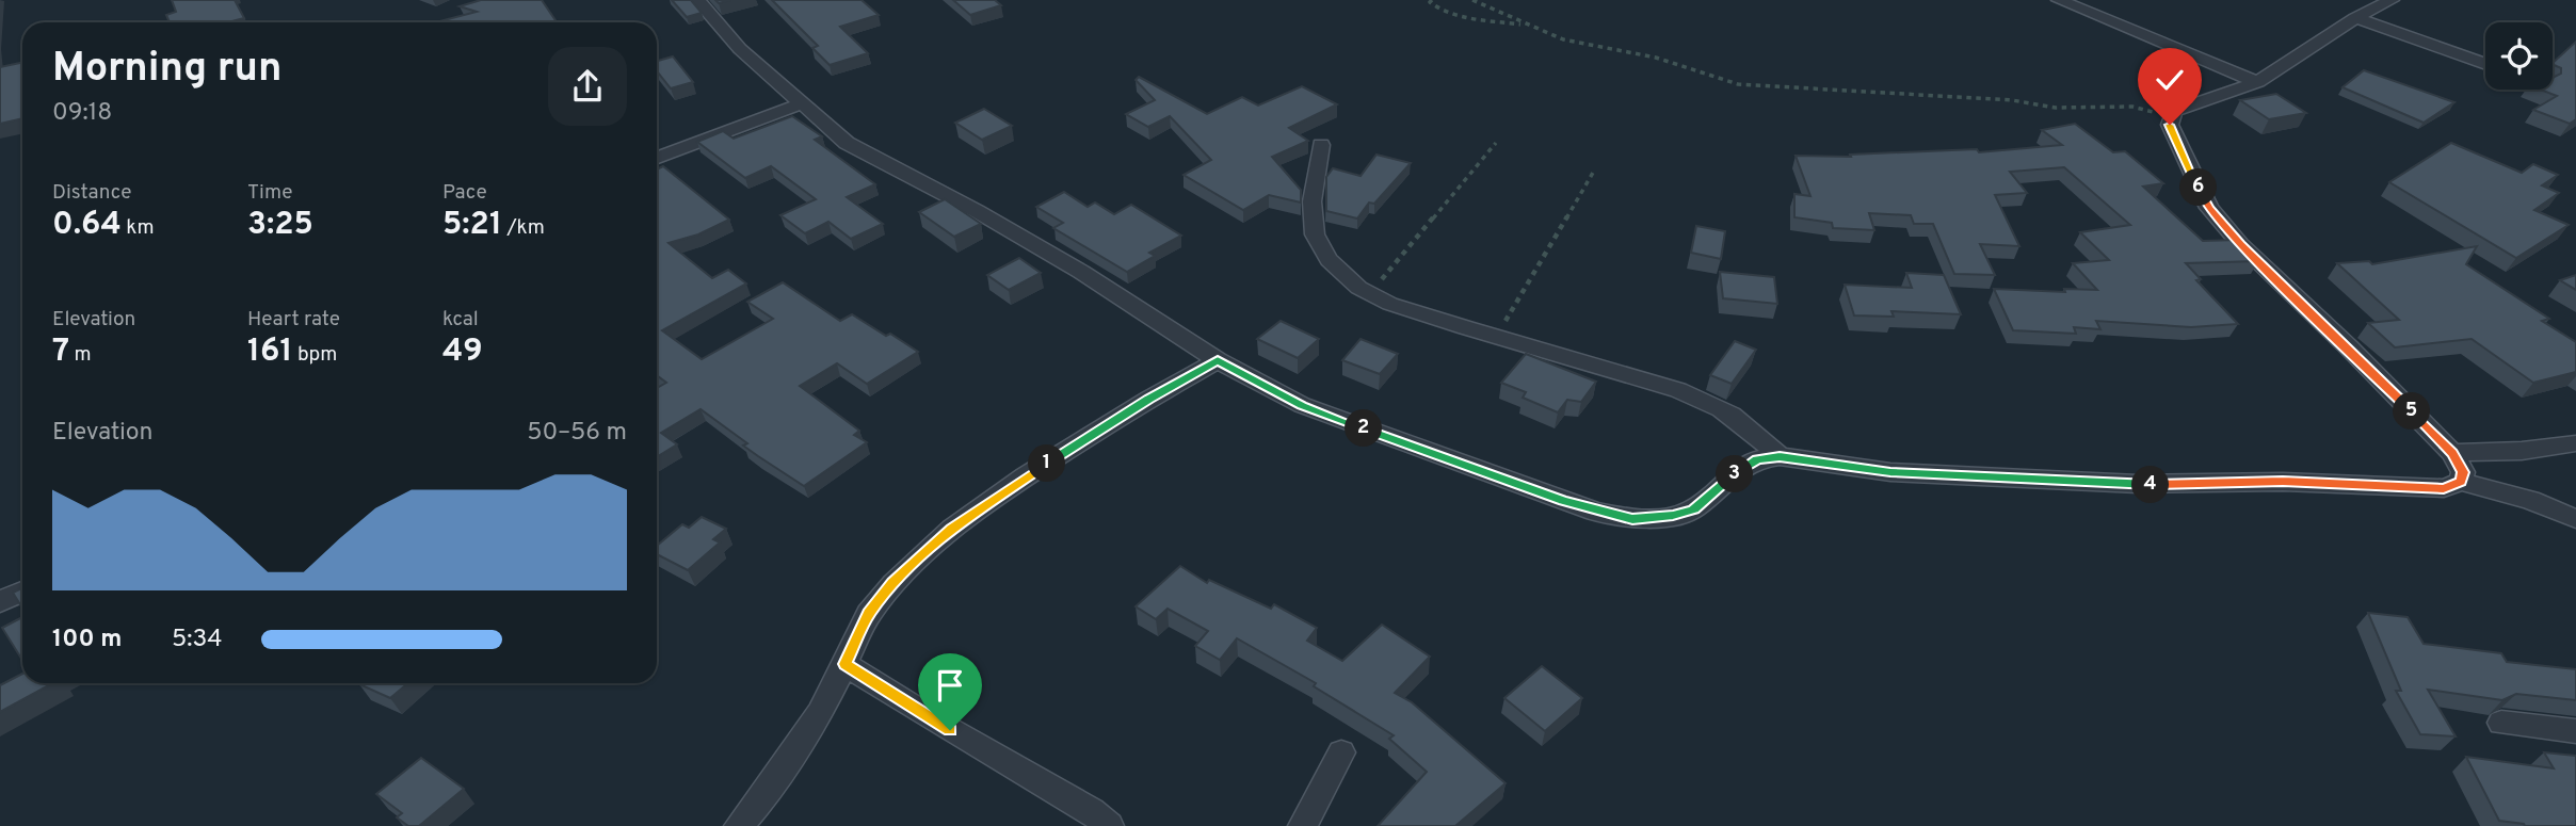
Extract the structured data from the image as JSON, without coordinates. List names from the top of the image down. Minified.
{"page":{"heading":["Morning run","09:18"],"stats":[["Distance","0.64 km"],["Time","3:25"],["Pace","5:21 /km"],["Elevation","7 m"],["Heart rate","161 bpm"],["kcal","49"]],"pins":["6","5","2","1","3","4"],"chart":["Elevation","50–56 m"],"list":[{"name":"100 m","note":"5:34"}]}}
